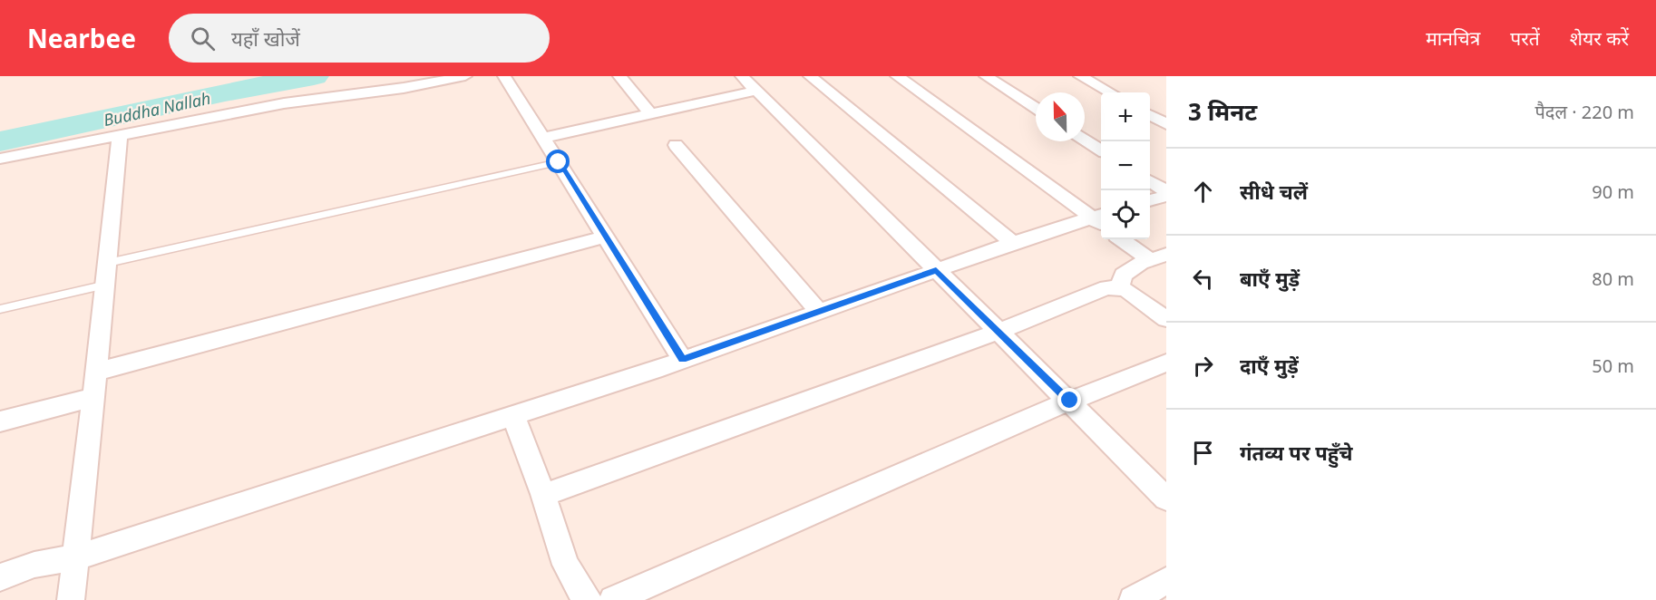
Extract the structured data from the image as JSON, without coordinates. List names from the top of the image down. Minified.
{"water":["Buddha Nallah"],"north":"top","page":{"header":"Nearbee","search":"यहाँ खोजें","nav":["मानचित्र","परतें","शेयर करें"],"heading":["3 मिनट","पैदल · 220 m"],"map_buttons":["+","−"],"list":[["सीधे चलें","90 m"],["बाएँ मुड़ें","80 m"],["दाएँ मुड़ें","50 m"],"गंतव्य पर पहुँचे"]}}
